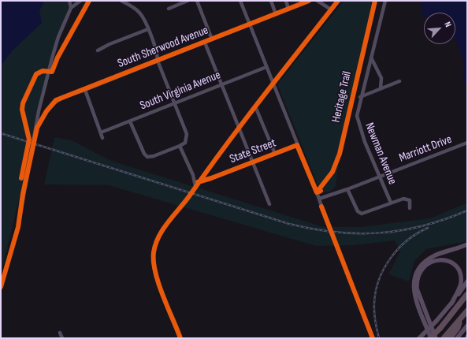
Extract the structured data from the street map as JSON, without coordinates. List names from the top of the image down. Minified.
{"streets":{"street":["South Sherwood Avenue","South Virginia Avenue","Marriott Drive","State Street","Newman Avenue"],"cycle path":["Heritage Trail"]},"crossings":[["Marriott Drive","Newman Avenue"]],"north":"top right"}
